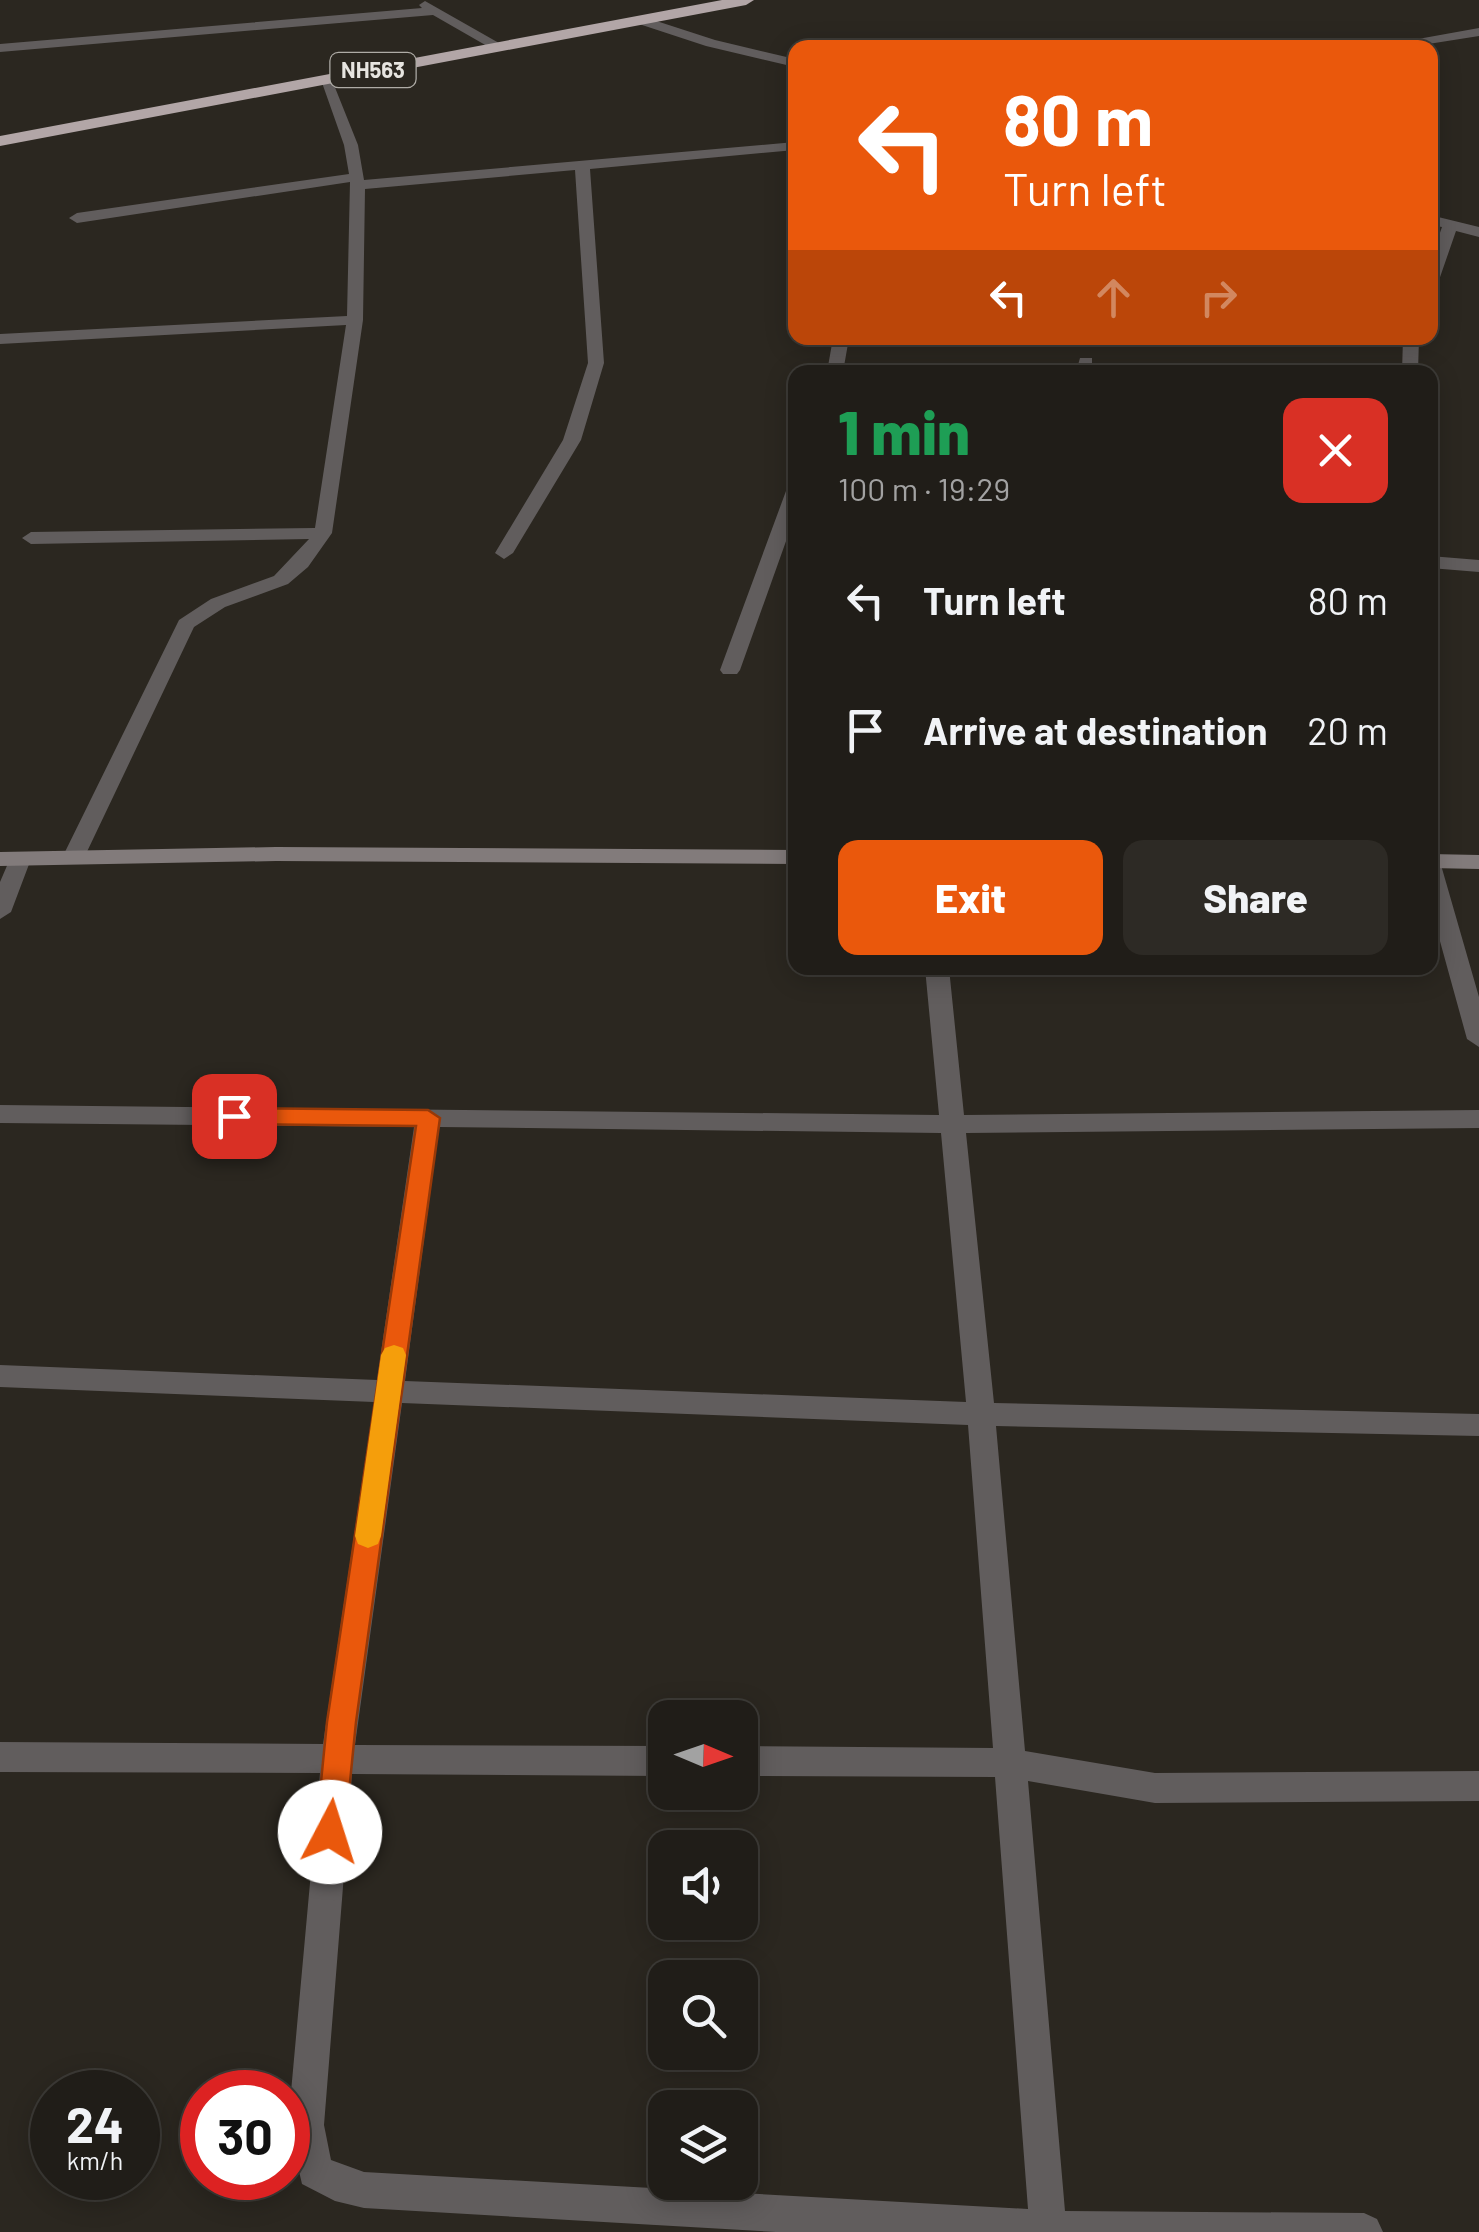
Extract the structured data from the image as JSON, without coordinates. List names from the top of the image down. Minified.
{"streets":{"highway":["NH563"]},"north":"right","page":{"turn":["80 m","Turn left"],"heading":["1 min","100 m · 19:29"],"list":[{"name":"Turn left","value":"80 m"},{"name":"Arrive at destination","value":"20 m"}],"buttons":["Exit","Share"],"speed":"24 km/h","limit":"30"}}
